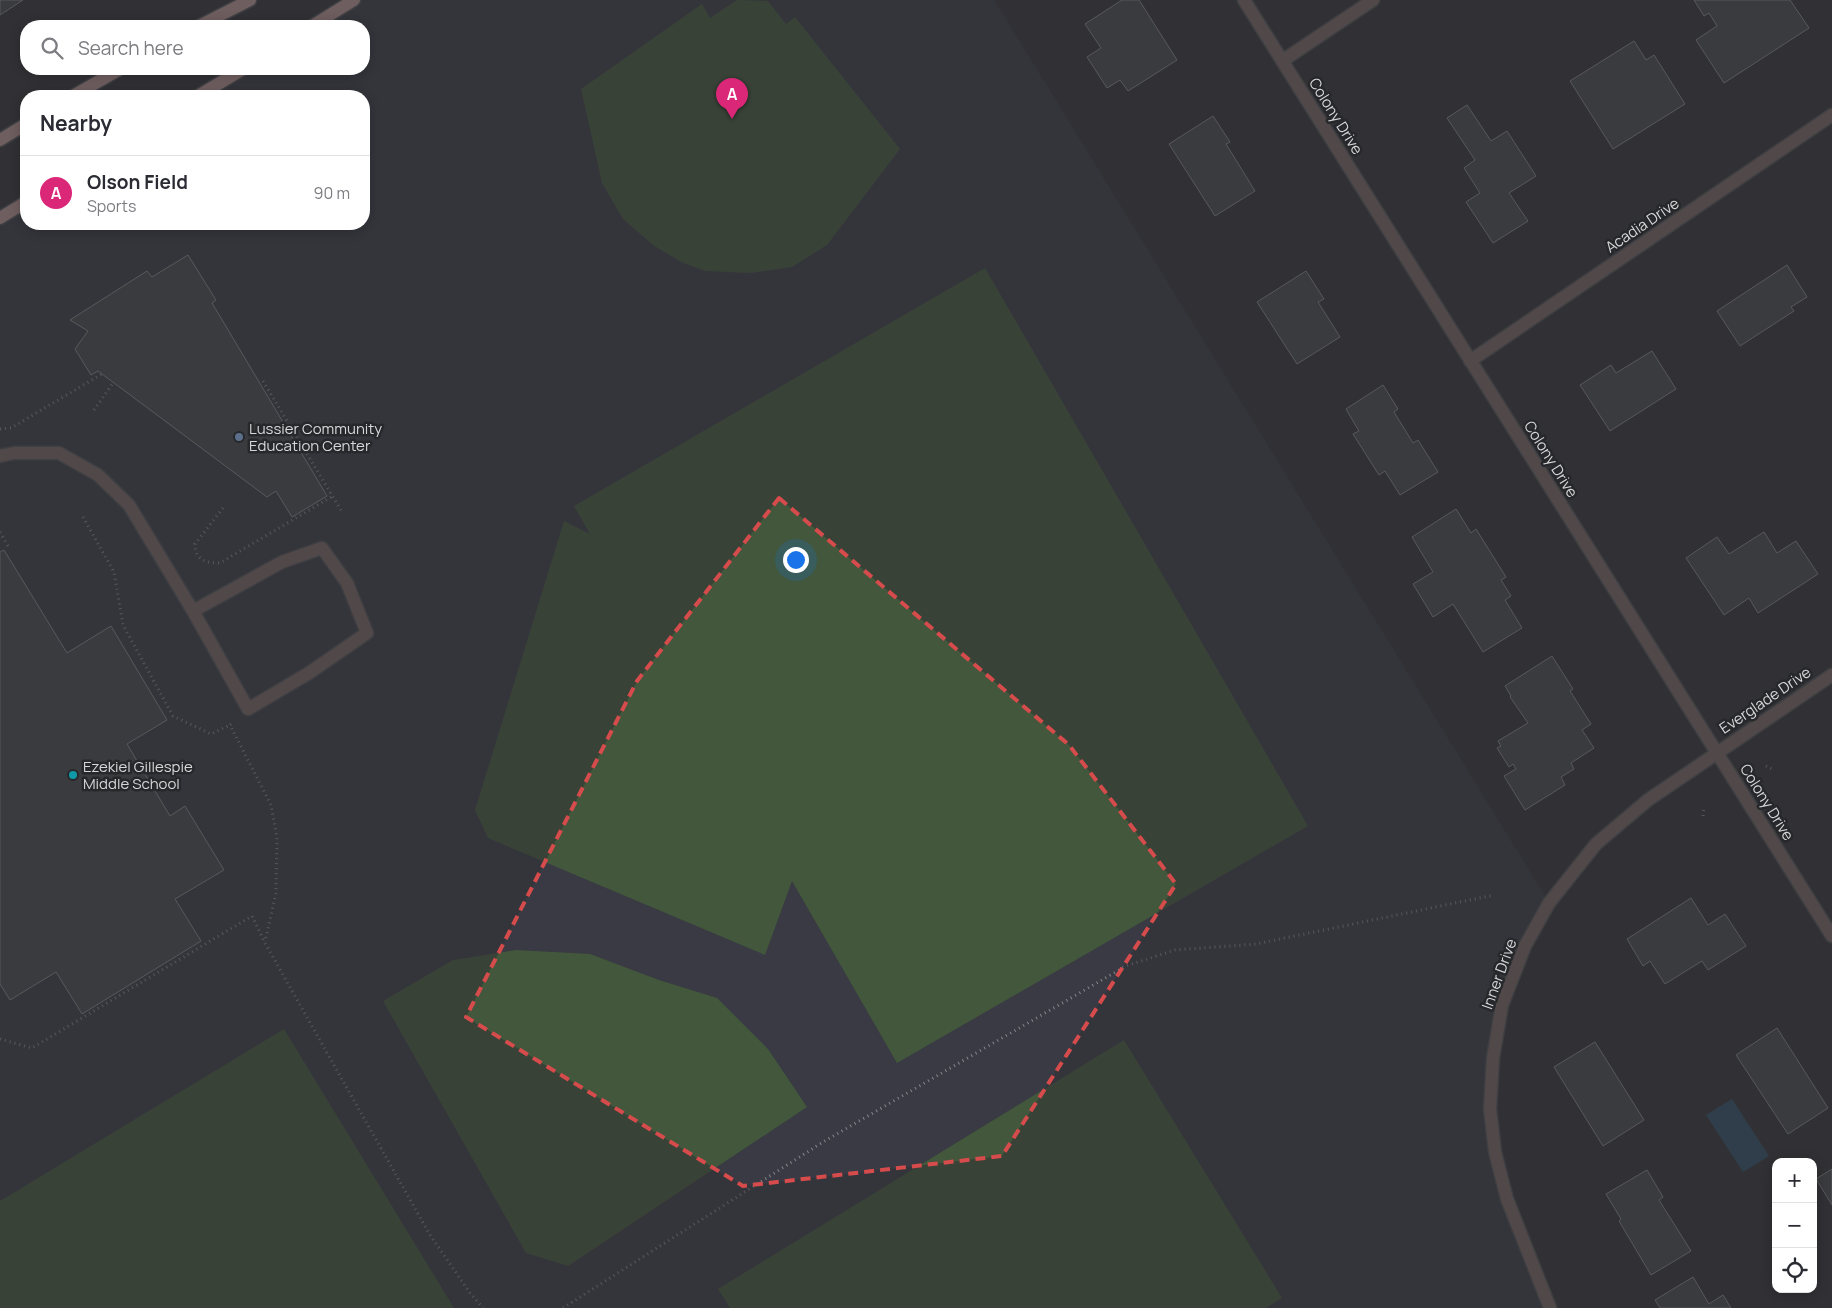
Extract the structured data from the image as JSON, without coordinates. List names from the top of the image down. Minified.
{"streets":{"street":["Colony Drive","Acadia Drive","Everglade Drive","Inner Drive"]},"crossings":[["Colony Drive","Acadia Drive"],["Colony Drive","Everglade Drive"],["Colony Drive","Inner Drive"],["Everglade Drive","Inner Drive"]],"places":["Lussier Community Education Center","Ezekiel Gillespie Middle School"],"page":{"search":"Search here","pins":"A","heading":"Nearby","list":[{"mark":"A","name":"Olson Field","note":"Sports","value":"90 m"}],"map_buttons":["+","−"]}}
